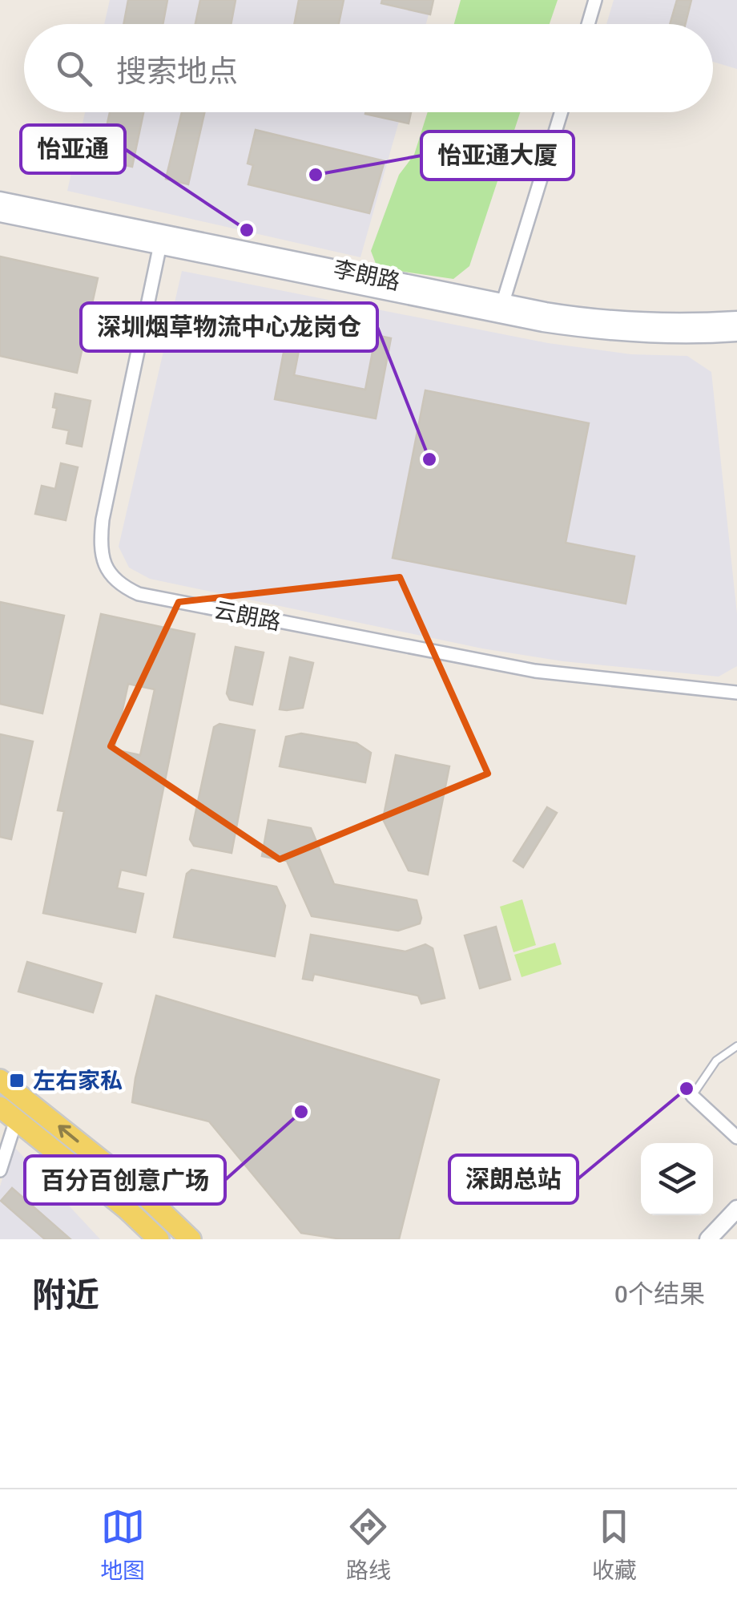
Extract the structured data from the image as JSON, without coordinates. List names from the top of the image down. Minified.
{"streets":{"street":["李朗路","云朗路"]},"crossings":[["李朗路","云朗路"]],"places":{"other":["怡亚通大厦","怡亚通","深圳烟草物流中心龙岗仓","深朗总站","百分百创意广场"],"transit":["左右家私"]},"page":{"search":"搜索地点","heading":["附近","0个结果"],"nav":["地图","路线","收藏"]}}
